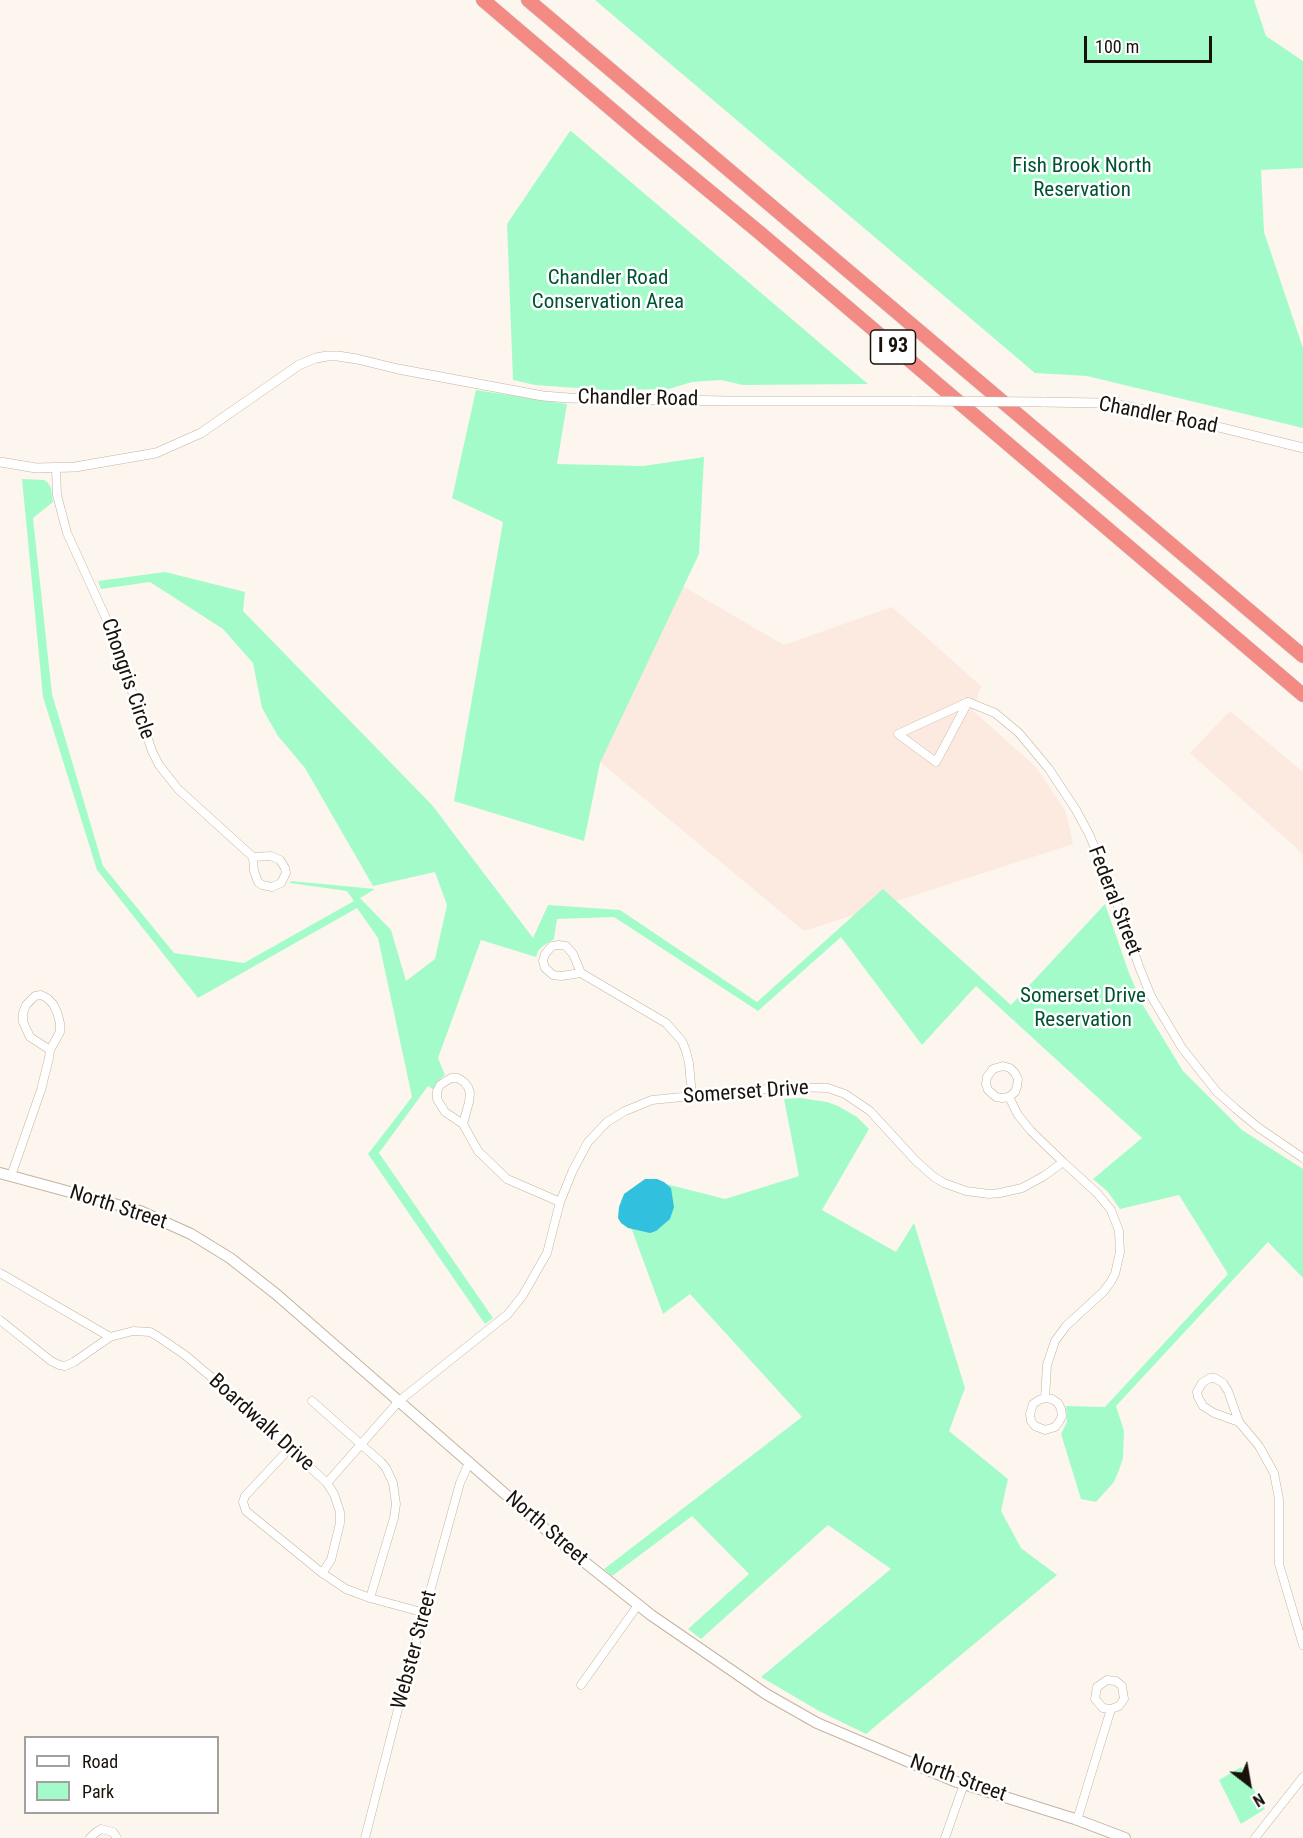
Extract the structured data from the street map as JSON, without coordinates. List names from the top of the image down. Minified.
{"streets":{"highway":["I 93"],"main road":["North Street"],"street":["Chandler Road","Chongris Circle","Federal Street","Somerset Drive","Boardwalk Drive","Webster Street"]},"crossings":[["Chandler Road","Chongris Circle"],["Somerset Drive","North Street"],["Somerset Drive","Boardwalk Drive"],["North Street","Webster Street"]],"parks":["Fish Brook North Reservation","Chandler Road Conservation Area","Somerset Drive Reservation"],"legend":["Road","Park"],"scale_bar":"100 m","north":"bottom right"}
